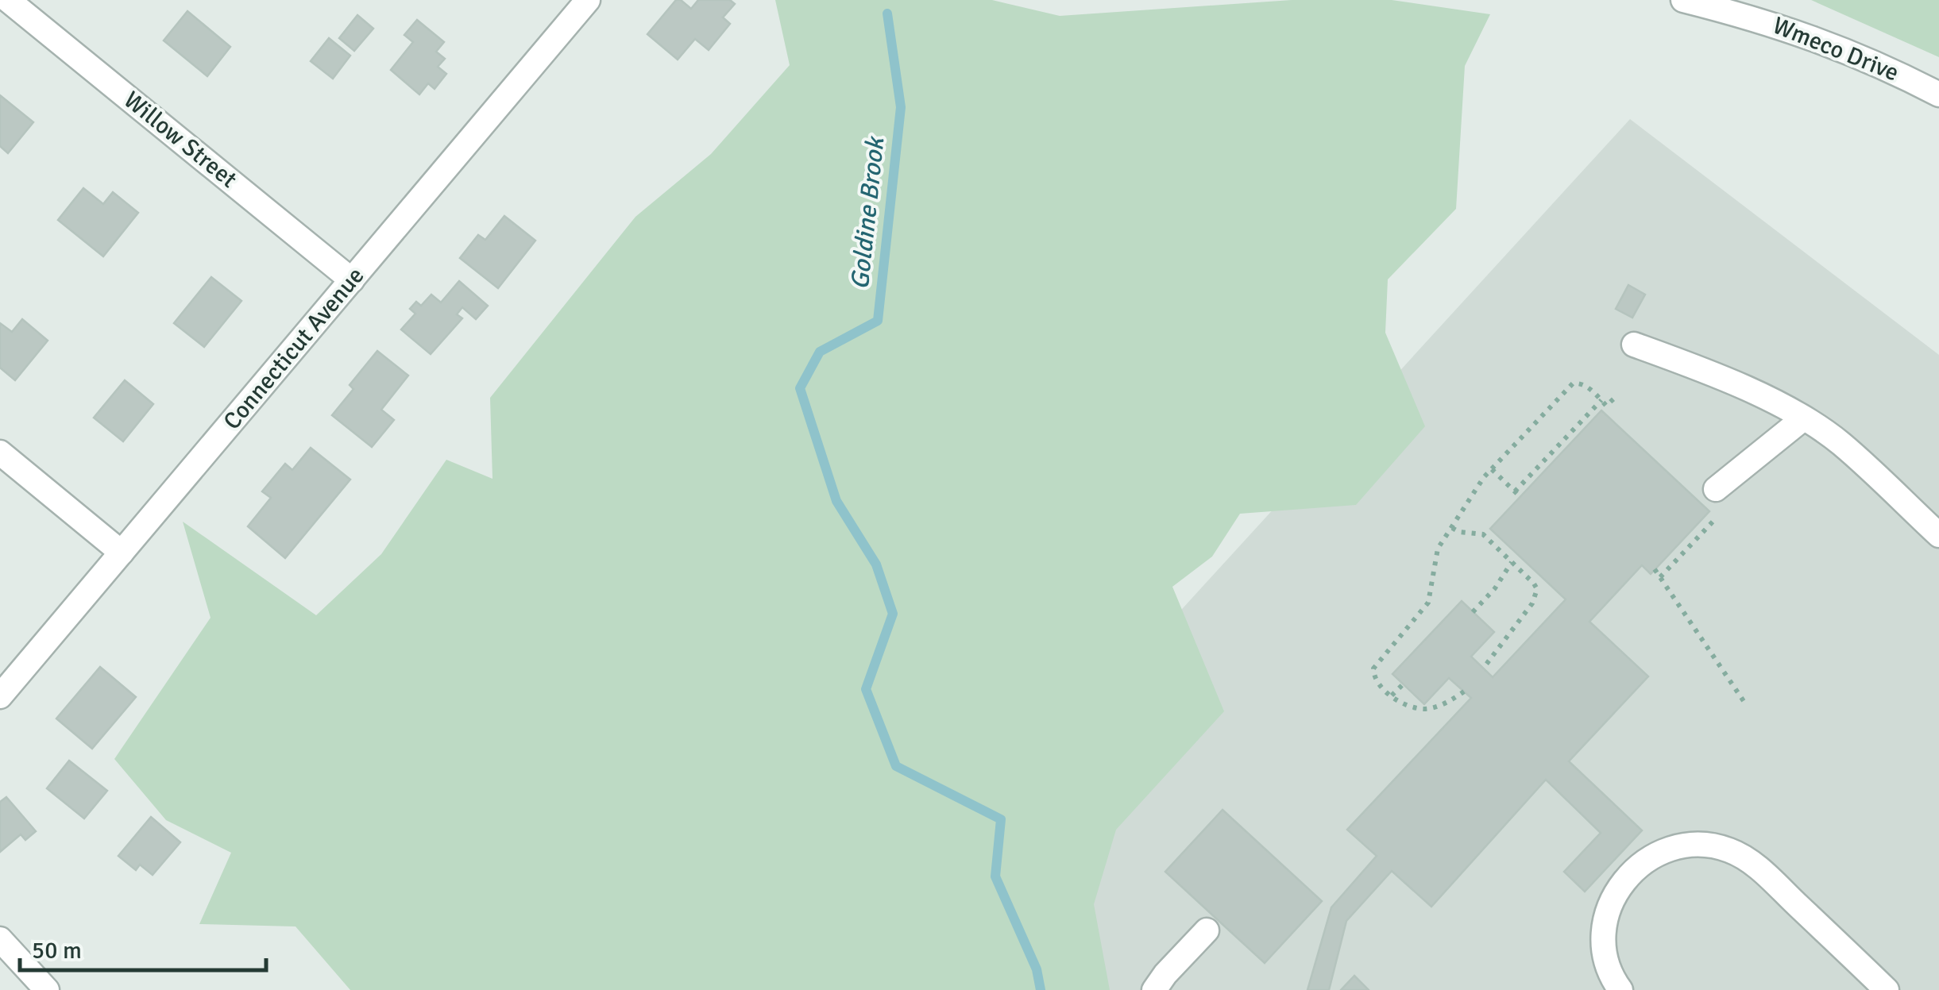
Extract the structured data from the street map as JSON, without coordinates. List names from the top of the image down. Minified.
{"streets":{"street":["Wmeco Drive","Willow Street","Connecticut Avenue"]},"crossings":[["Willow Street","Connecticut Avenue"]],"water":["Goldine Brook"],"scale_bar":"50 m"}
